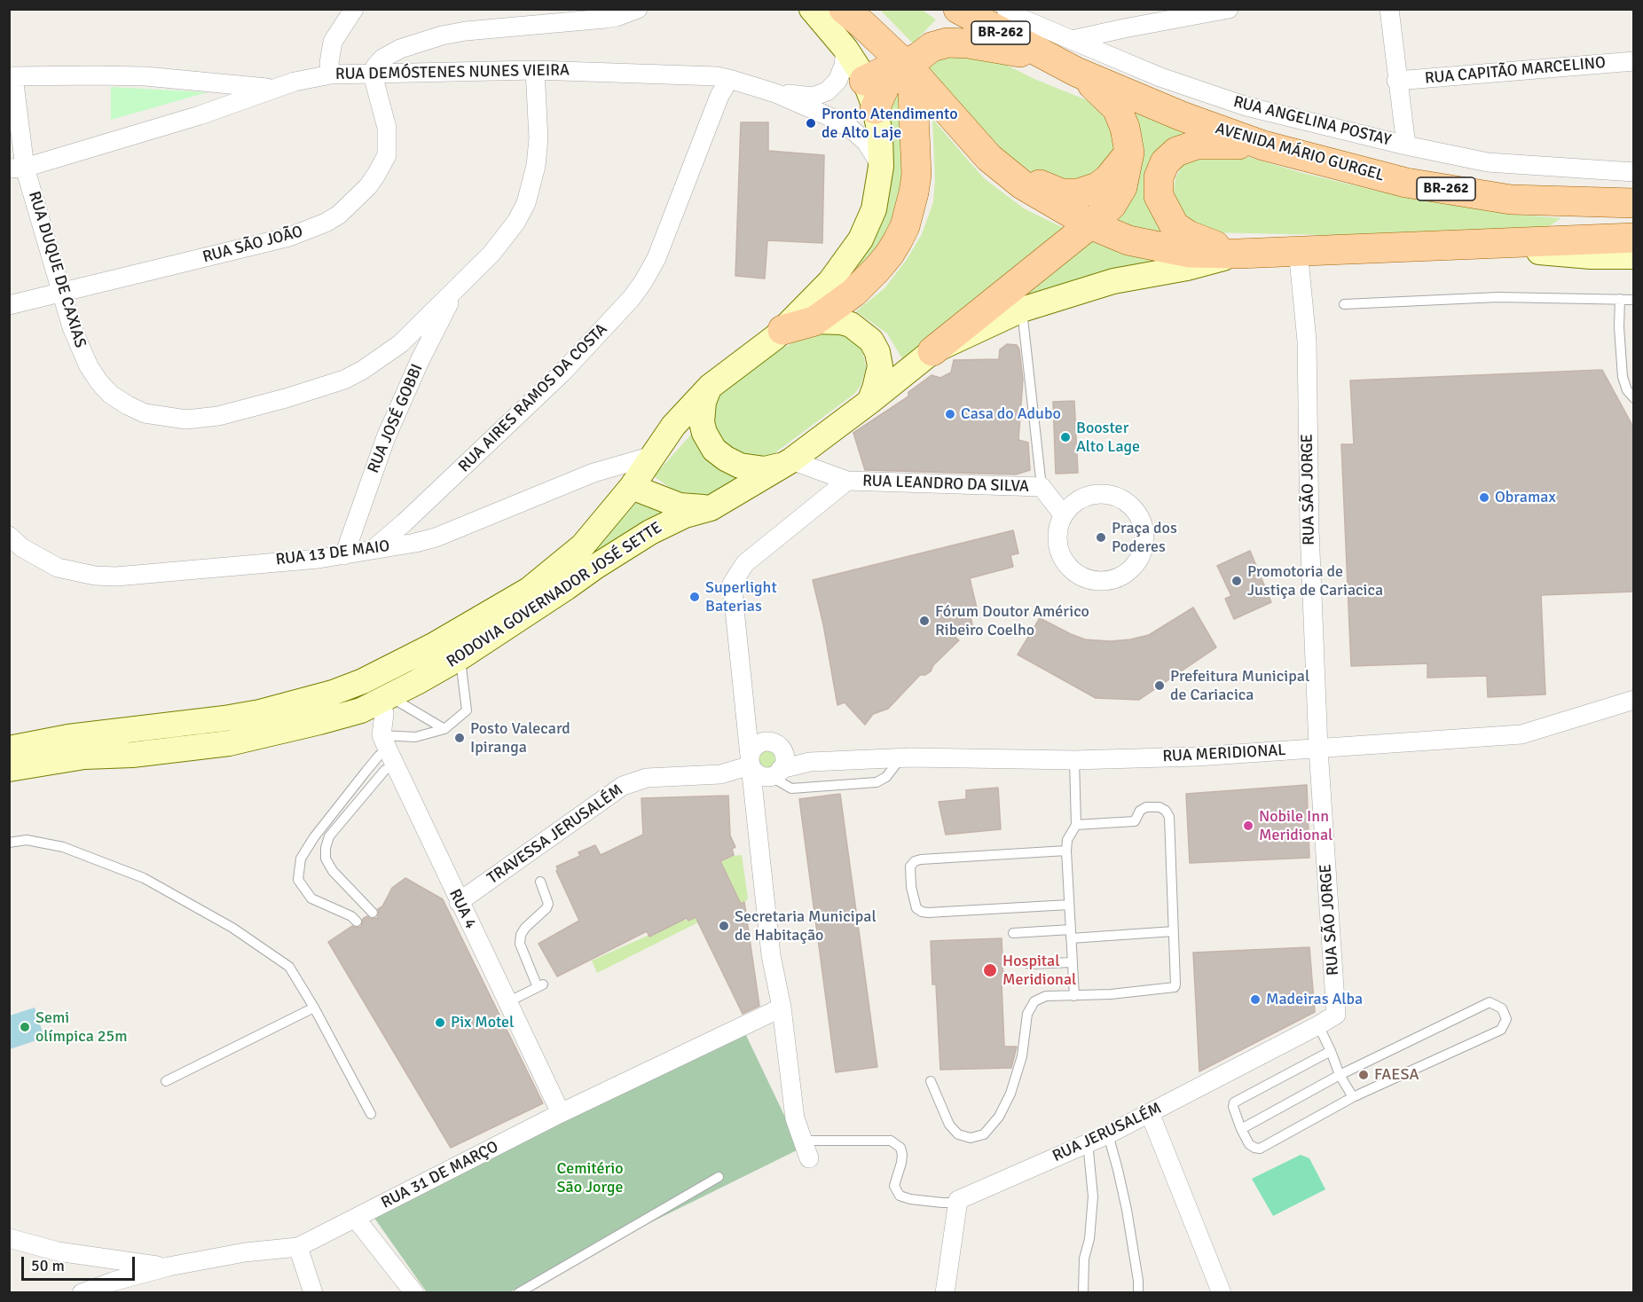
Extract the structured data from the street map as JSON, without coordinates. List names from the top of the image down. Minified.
{"streets":{"main road":["BR-262","AVENIDA MÁRIO GURGEL","RODOVIA GOVERNADOR JOSÉ SETTE"],"street":["RUA CAPITÃO MARCELINO","RUA DEMÓSTENES NUNES VIEIRA","RUA ANGELINA POSTAY","RUA SÃO JOÃO","RUA DUQUE DE CAXIAS","RUA AIRES RAMOS DA COSTA","RUA JOSÉ GOBBI","RUA LEANDRO DA SILVA","RUA SÃO JORGE","RUA 13 DE MAIO","RUA MERIDIONAL","TRAVESSA JERUSALÉM","RUA 4","RUA JERUSALÉM","RUA 31 DE MARÇO"]},"crossings":[["RUA DEMÓSTENES NUNES VIEIRA","RUA SÃO JOÃO"],["RUA DEMÓSTENES NUNES VIEIRA","RUA DUQUE DE CAXIAS"],["RUA DEMÓSTENES NUNES VIEIRA","RUA AIRES RAMOS DA COSTA"],["RUA DEMÓSTENES NUNES VIEIRA","RODOVIA GOVERNADOR JOSÉ SETTE"],["RUA SÃO JOÃO","RUA DUQUE DE CAXIAS"],["RUA DUQUE DE CAXIAS","RUA JOSÉ GOBBI"],["RUA AIRES RAMOS DA COSTA","RUA 13 DE MAIO"],["RUA JOSÉ GOBBI","RUA 13 DE MAIO"],["RUA LEANDRO DA SILVA","RODOVIA GOVERNADOR JOSÉ SETTE"],["RUA LEANDRO DA SILVA","TRAVESSA JERUSALÉM"],["RUA LEANDRO DA SILVA","RUA 31 DE MARÇO"],["RUA SÃO JORGE","RUA MERIDIONAL"],["RUA SÃO JORGE","RUA JERUSALÉM"],["RUA 13 DE MAIO","RODOVIA GOVERNADOR JOSÉ SETTE"],["RODOVIA GOVERNADOR JOSÉ SETTE","RUA 4"],["TRAVESSA JERUSALÉM","RUA 4"],["RUA 4","RUA 31 DE MARÇO"]],"parks":["Cemitério São Jorge"],"places":["Pronto Atendimento de Alto Laje","Casa do Adubo","Booster Alto Lage","Obramax","Praça dos Poderes","Promotoria de Justiça de Cariacica","Superlight Baterias","Fórum Doutor Américo Ribeiro Coelho","Prefeitura Municipal de Cariacica","Posto Valecard Ipiranga","Nobile Inn Meridional","Secretaria Municipal de Habitação","Hospital Meridional","Madeiras Alba","Pix Motel","Semi olímpica 25m","FAESA"],"scale_bar":"50 m"}
